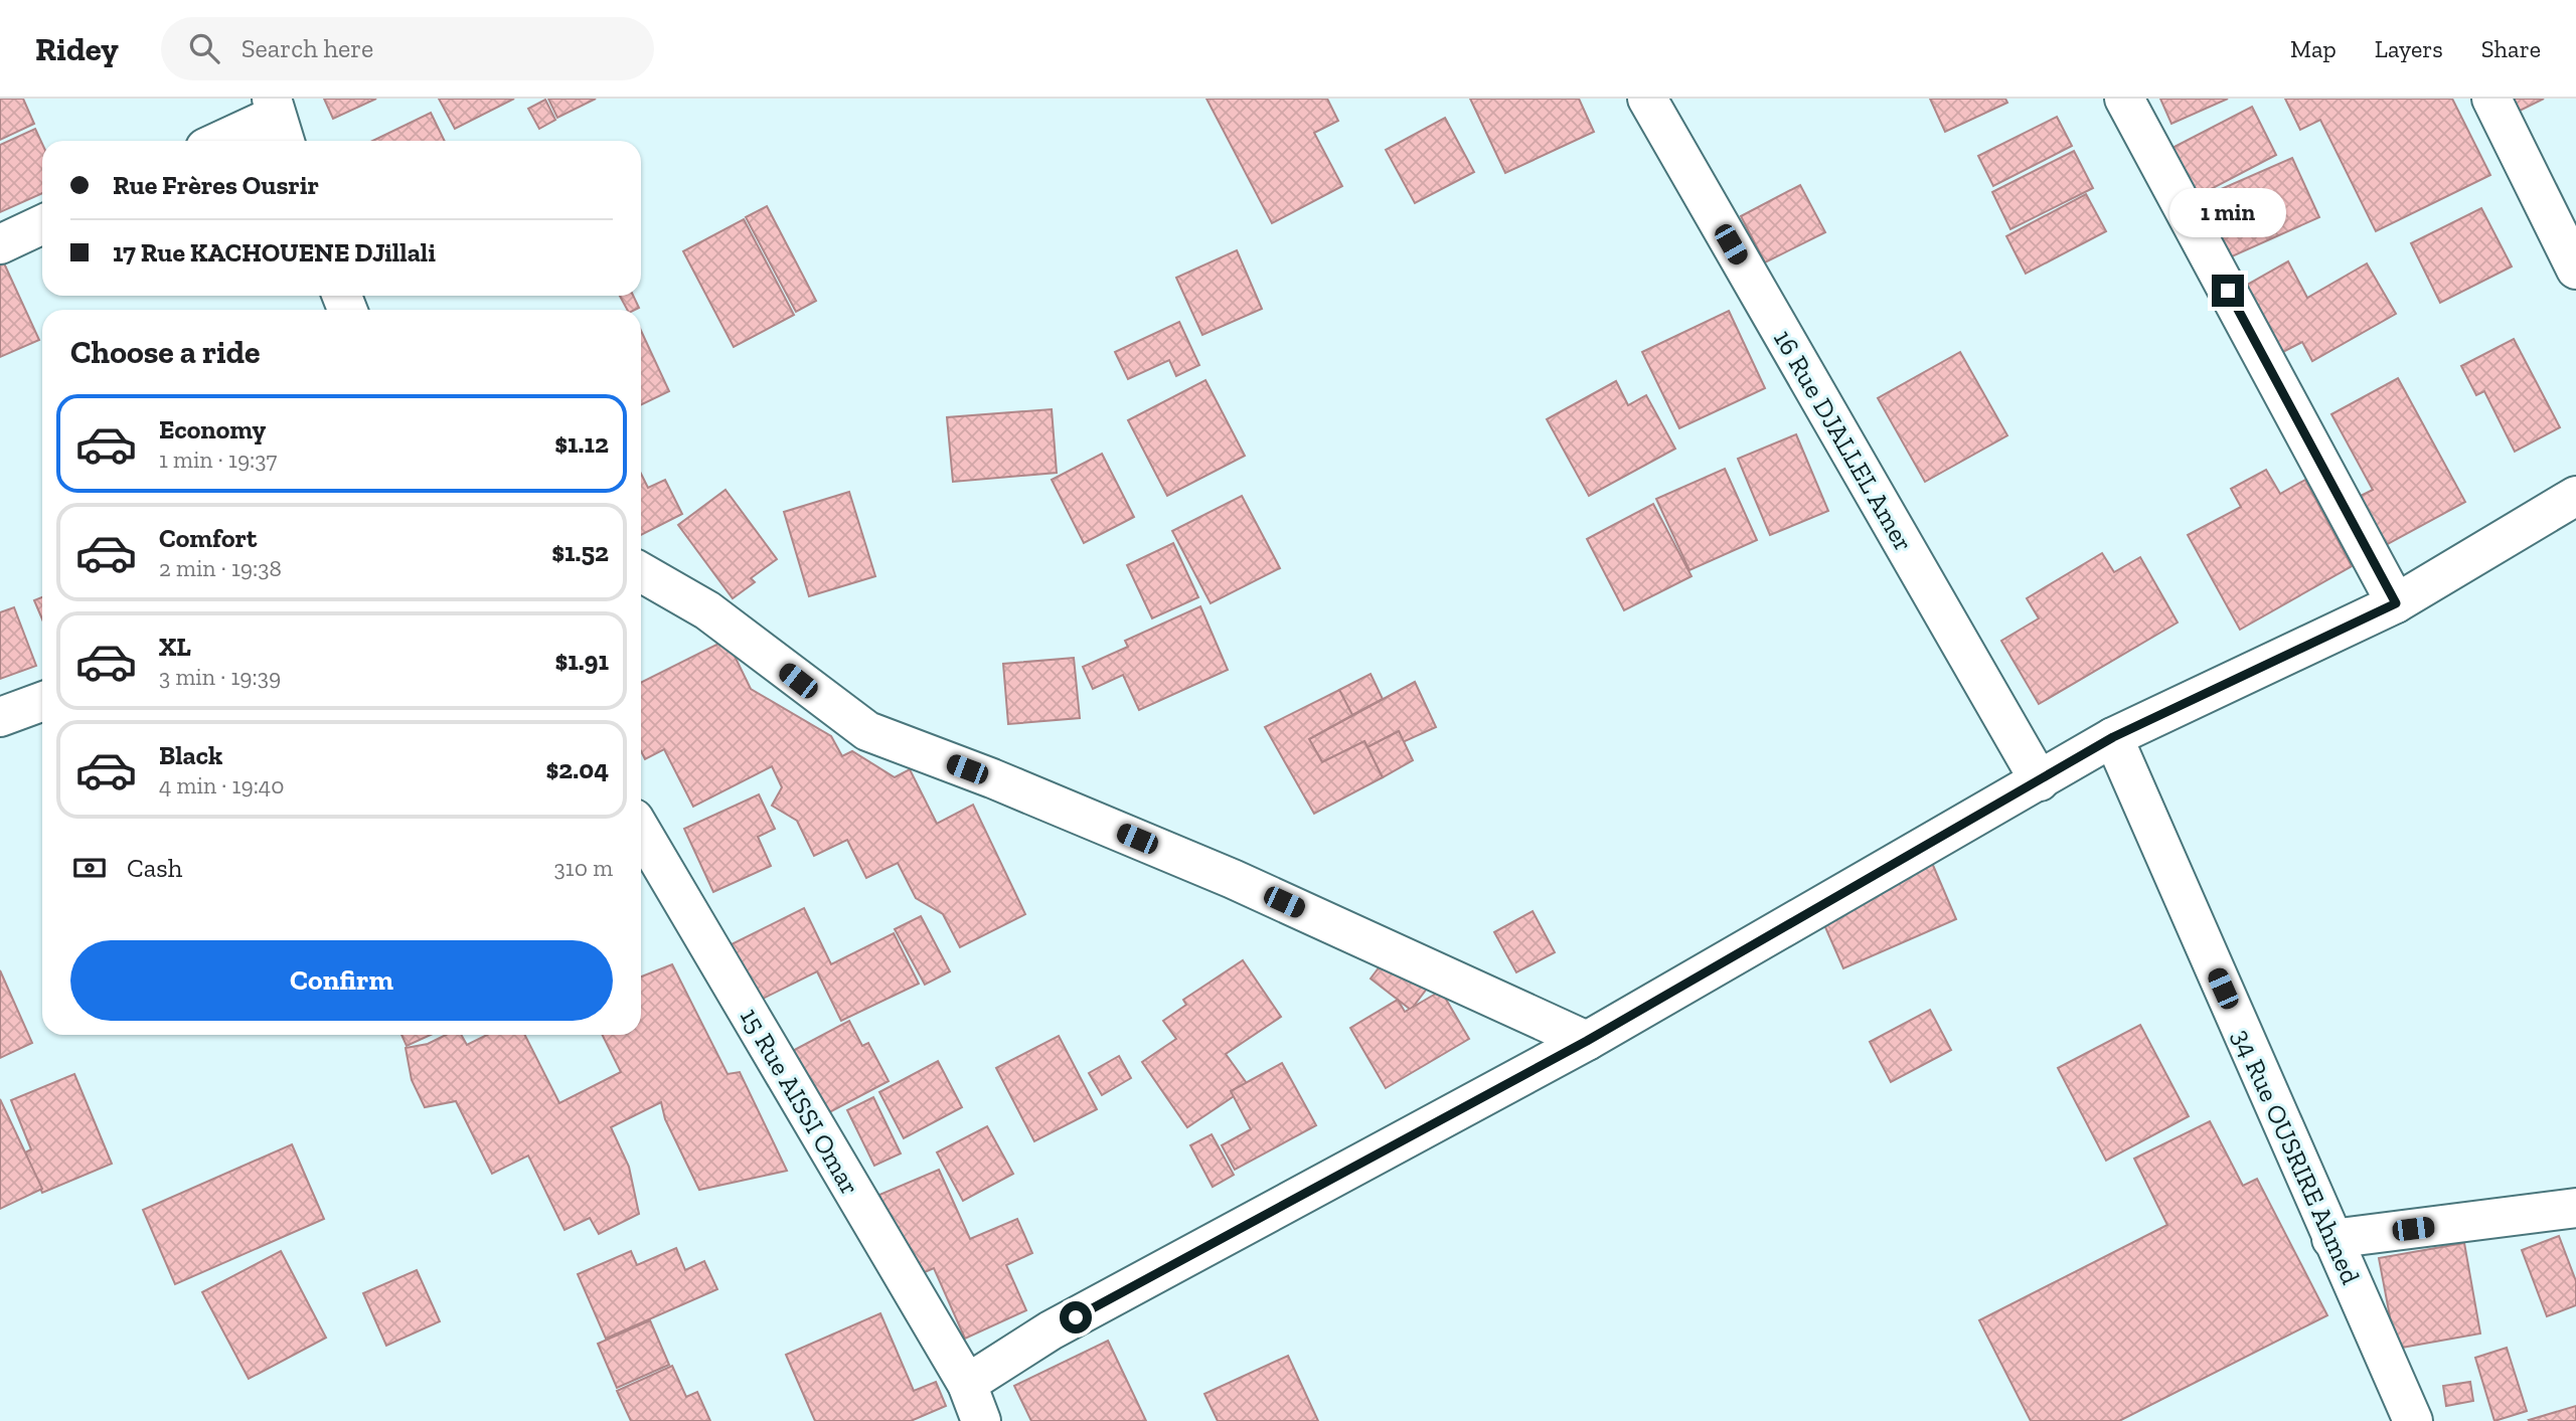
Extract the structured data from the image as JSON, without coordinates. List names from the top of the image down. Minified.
{"streets":{"street":["16 Rue DJALLEL Amer","15 Rue AISSI Omar","34 Rue OUSRIRE Ahmed"]},"page":{"header":"Ridey","search":"Search here","nav":["Map","Layers","Share"],"banner":["Rue Frères Ousrir","17 Rue KACHOUENE DJillali"],"bubble":"1 min","heading":"Choose a ride","list":[{"name":"Economy","note":"1 min · 19:37","value":"$1.12"},{"name":"Comfort","note":"2 min · 19:38","value":"$1.52"},{"name":"XL","note":"3 min · 19:39","value":"$1.91"},{"name":"Black","note":"4 min · 19:40","value":"$2.04"}],"pay":["Cash","310 m"],"buttons":"Confirm"}}
